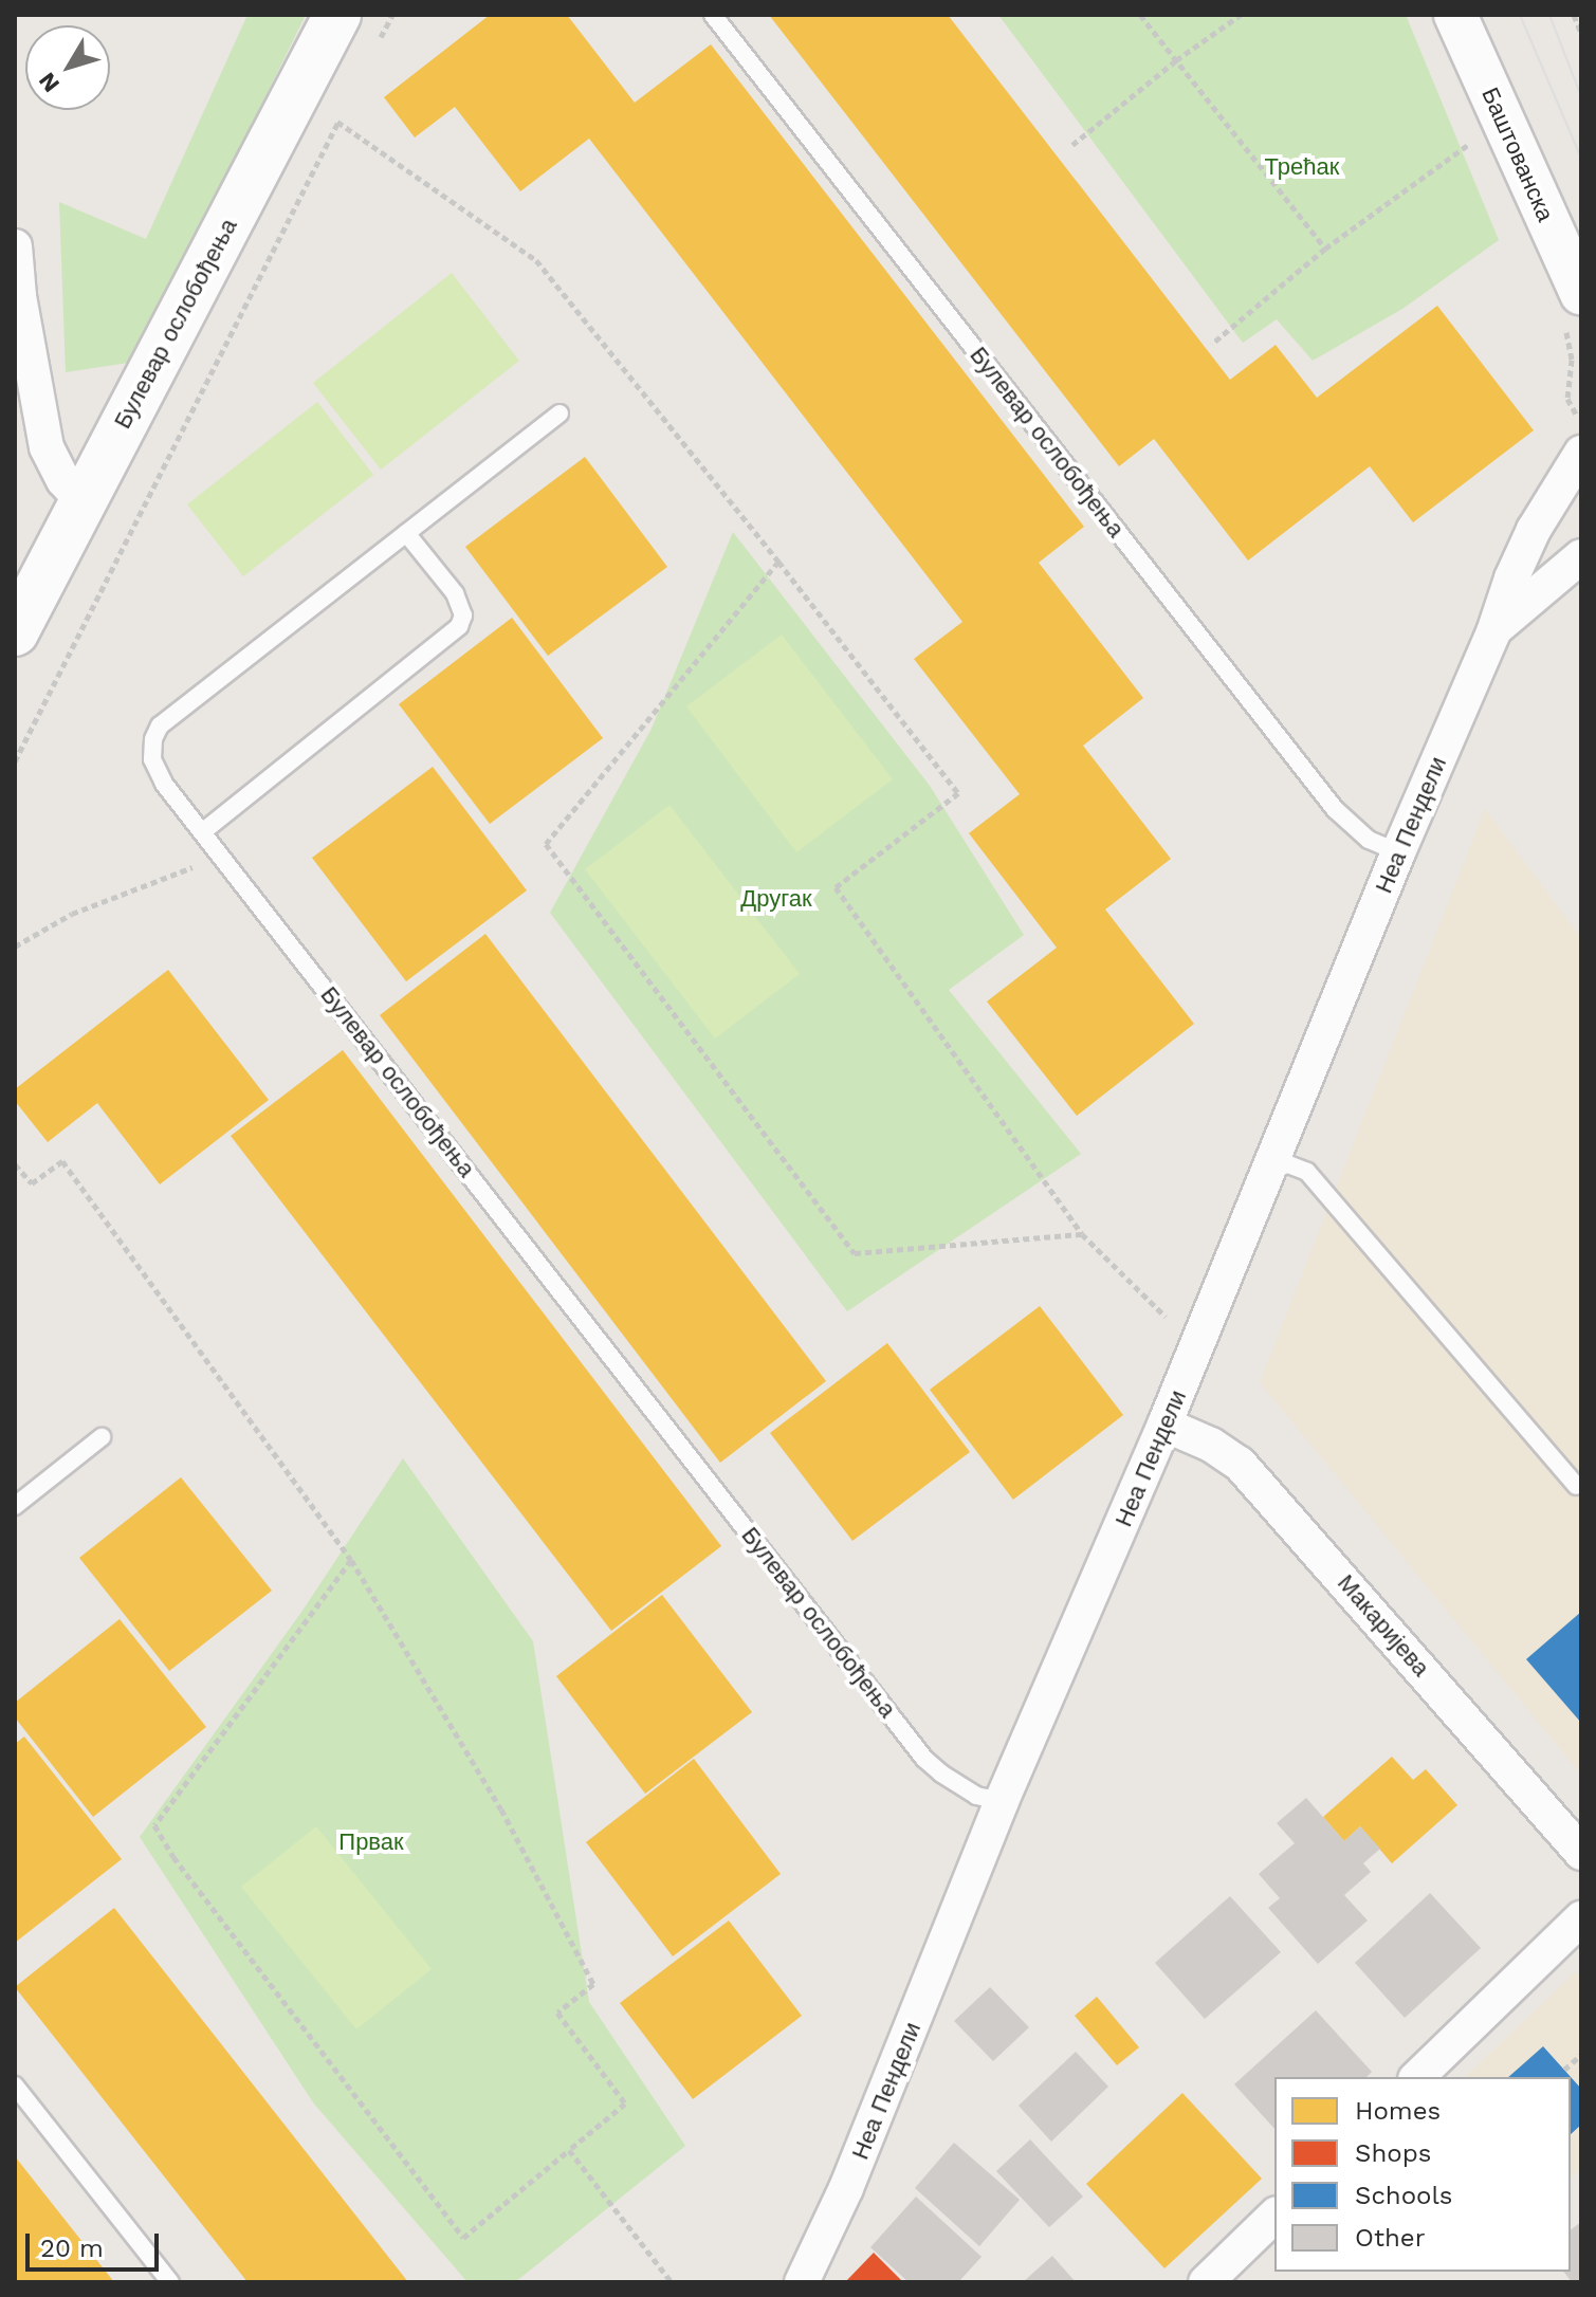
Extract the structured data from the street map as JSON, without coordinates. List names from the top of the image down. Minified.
{"streets":{"main road":["Булевар ослобођења"],"street":["Баштованска","Неа Пендели","Макаријева"]},"crossings":[["Булевар ослобођења","Неа Пендели"],["Неа Пендели","Макаријева"]],"parks":["Трећак","Другак","Првак"],"legend":["Homes","Shops","Schools","Other"],"scale_bar":"20 m","north":"bottom left"}
